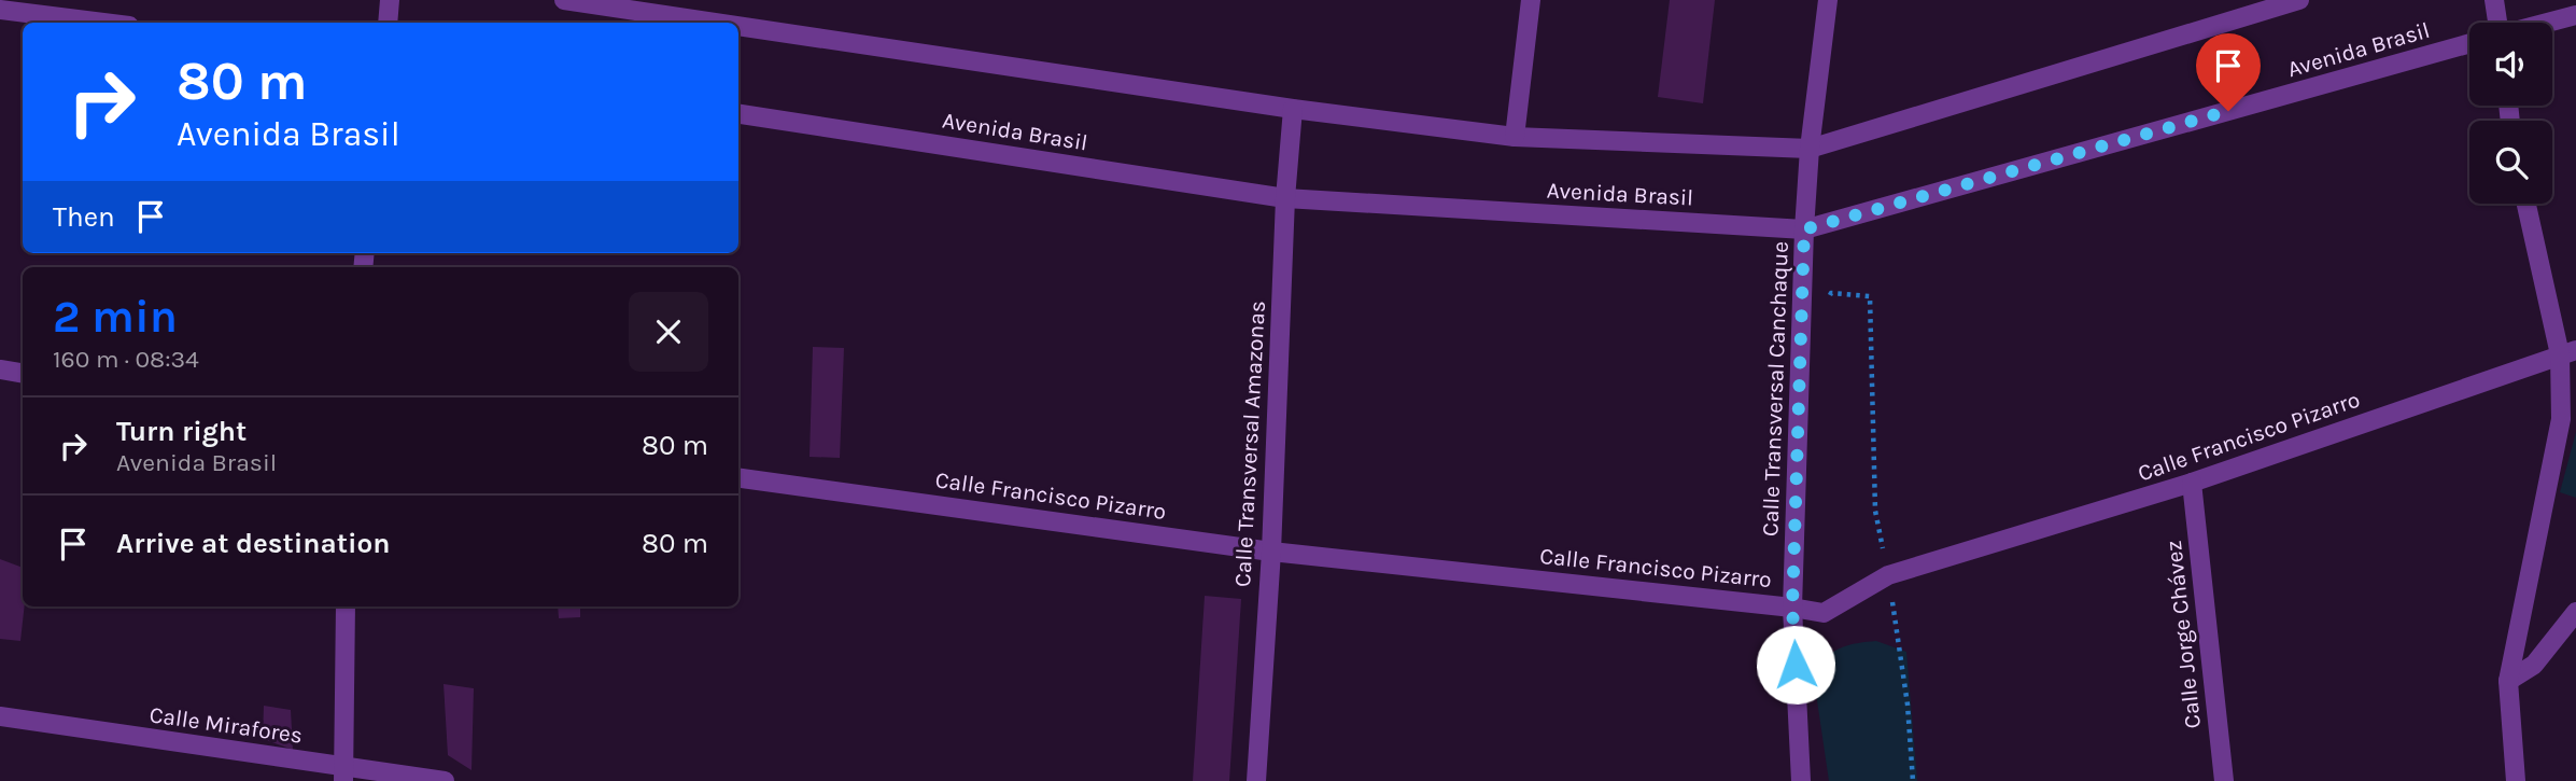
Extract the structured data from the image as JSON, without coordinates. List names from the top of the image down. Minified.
{"streets":{"street":["Avenida Brasil","Calle Transversal Canchaque","Calle Francisco Pizarro","Calle Transversal Amazonas","Calle Jorge Chávez","Calle Mirafores"]},"crossings":[["Avenida Brasil","Calle Transversal Canchaque"],["Avenida Brasil","Calle Transversal Amazonas"],["Calle Transversal Canchaque","Calle Francisco Pizarro"],["Calle Francisco Pizarro","Calle Transversal Amazonas"],["Calle Francisco Pizarro","Calle Jorge Chávez"]],"page":{"turn":["80 m","Avenida Brasil"],"then":"Then","heading":["2 min","160 m · 08:34"],"list":[{"name":"Turn right","note":"Avenida Brasil","value":"80 m"},{"name":"Arrive at destination","value":"80 m"}]}}
